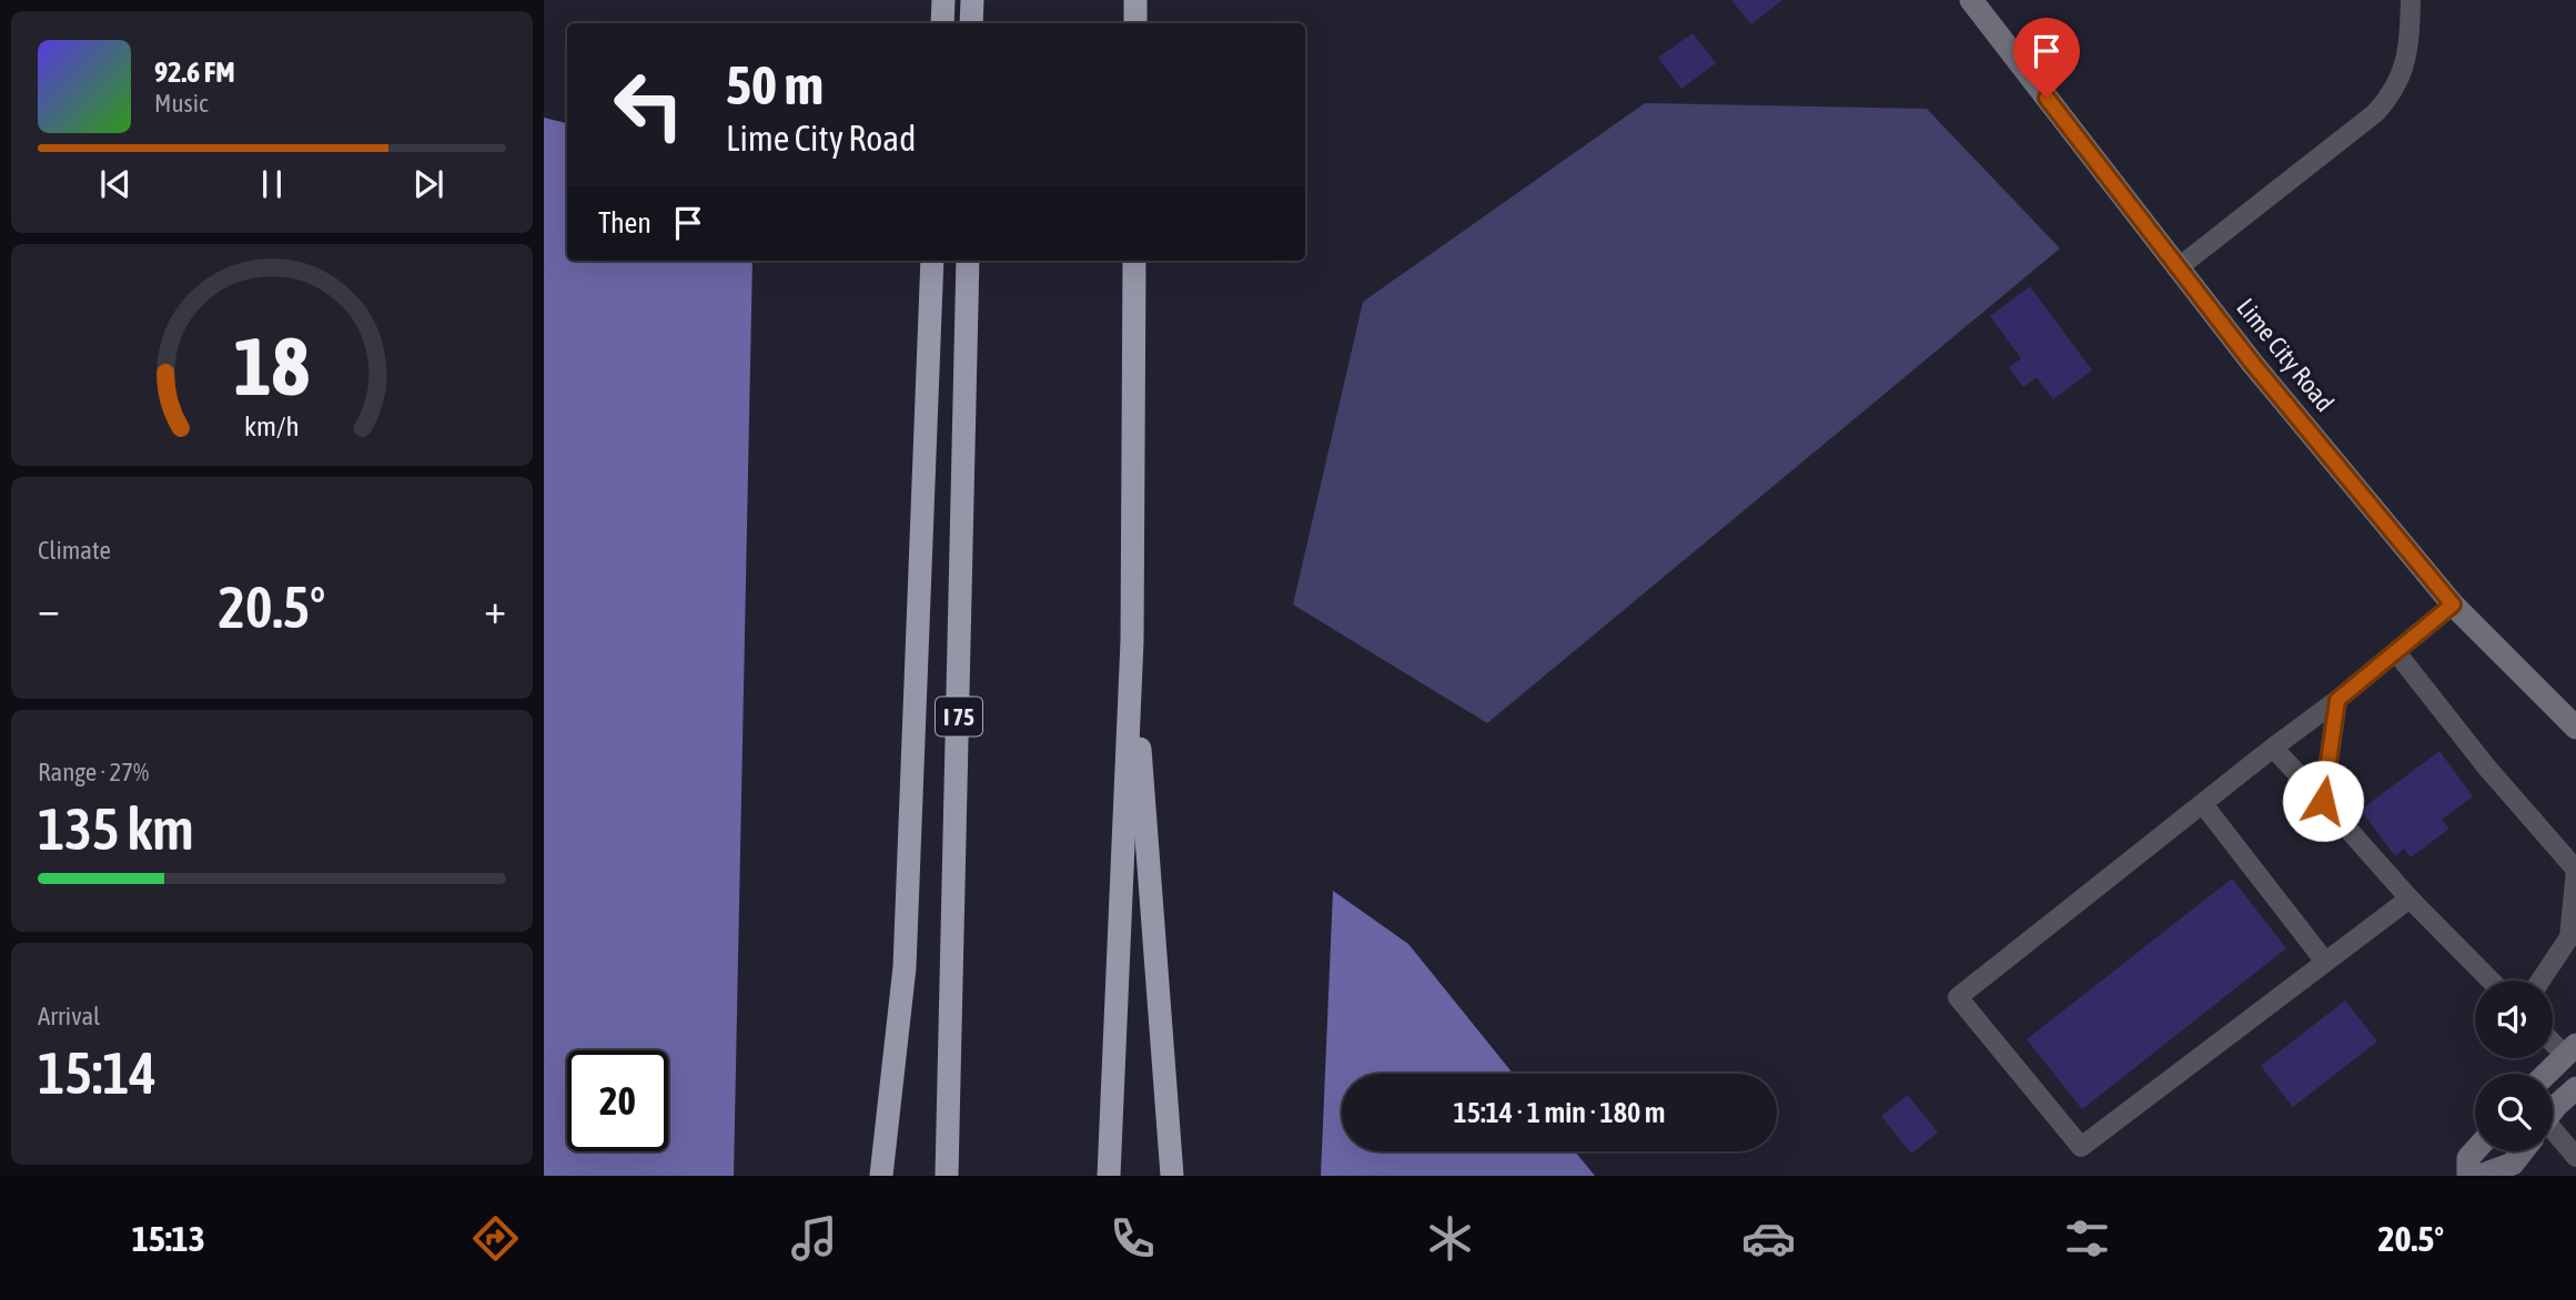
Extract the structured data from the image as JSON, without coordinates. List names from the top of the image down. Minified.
{"streets":{"highway":["I 75"],"street":["Lime City Road"]},"page":{"turn":["50 m","Lime City Road"],"song":["92.6 FM","Music"],"then":"Then","tile":["Climate",["Range · 27%","135 km"],["Arrival","15:14"]],"heat":["−","20.5°","+"],"limit":"20","trip":"15:14 · 1 min · 180 m","tabs":["15:13","20.5°"],"gauge":["18","km/h"]}}
